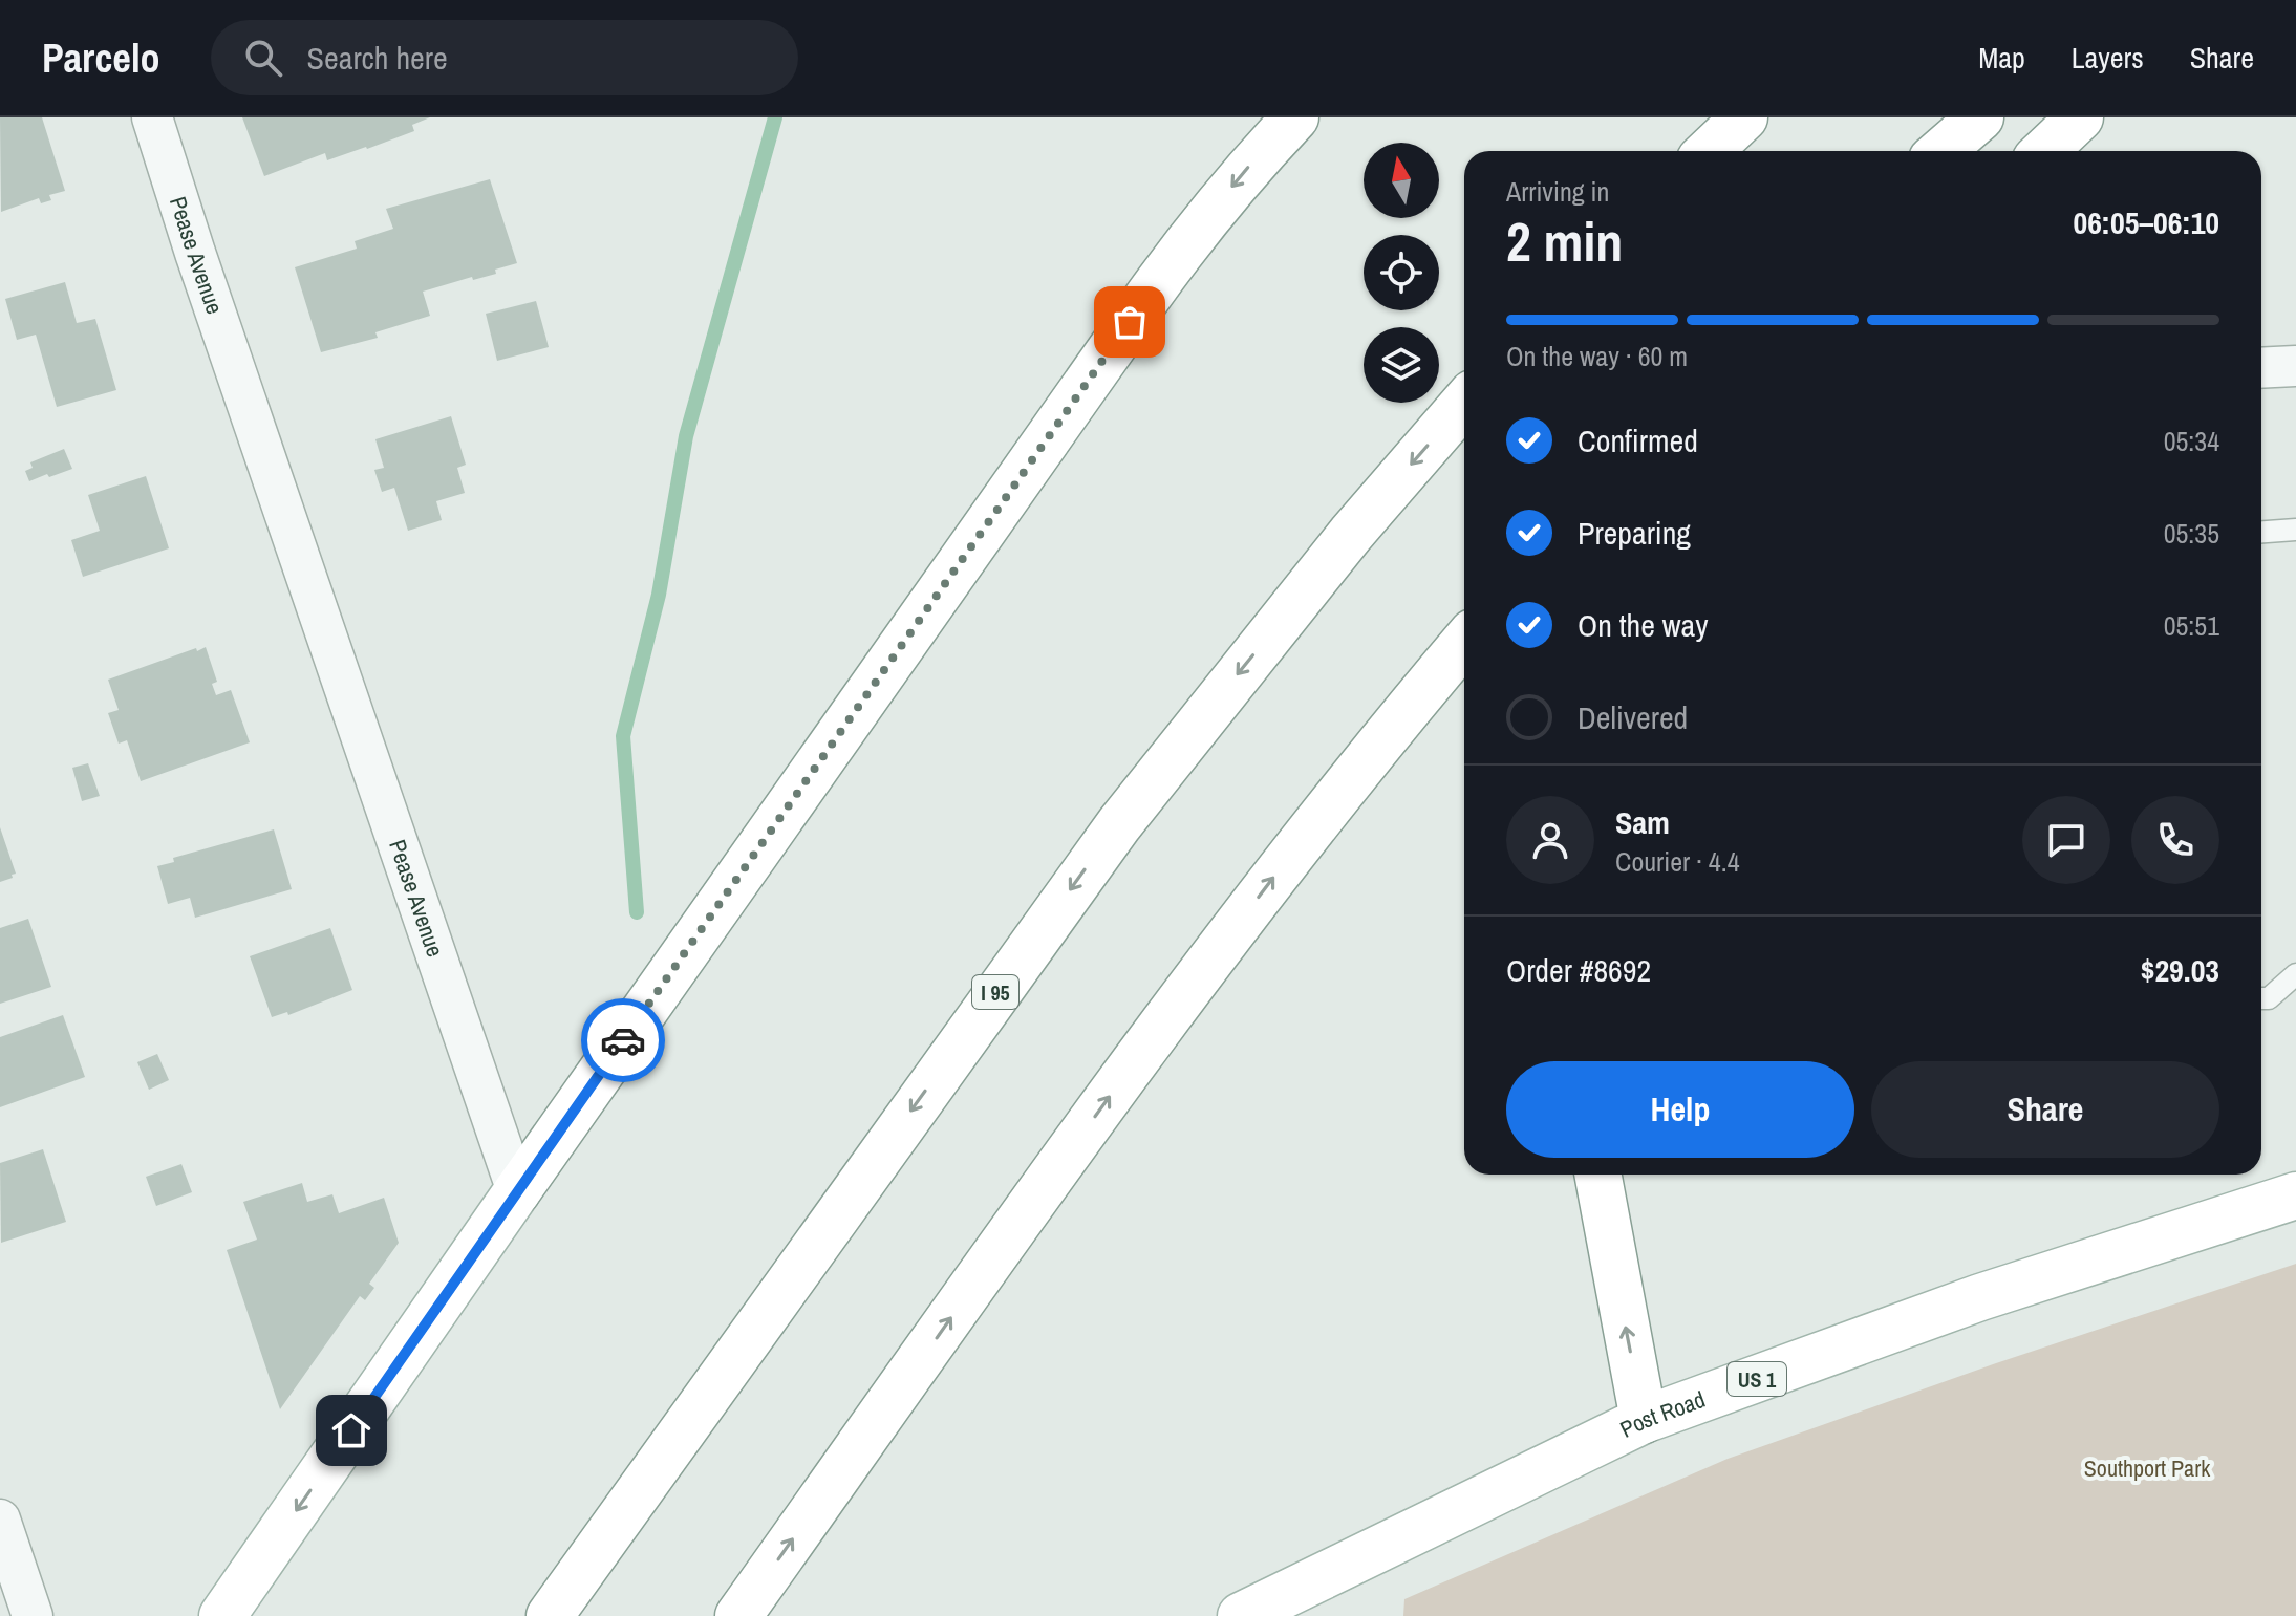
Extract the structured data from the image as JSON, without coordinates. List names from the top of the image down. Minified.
{"streets":{"main road":["I 95","US 1","Post Road"],"street":["Pease Avenue"]},"parks":["Southport Park"],"north":"top","page":{"header":"Parcelo","search":"Search here","nav":["Map","Layers","Share"],"heading":["2 min","Arriving in","06:05–06:10"],"panel":["Sam","Courier · 4.4","Order #8692","$29.03"],"bar":"On the way · 60 m","list":[["Confirmed","05:34"],["Preparing","05:35"],["On the way","05:51"],"Delivered"],"buttons":["Help","Share"]}}
